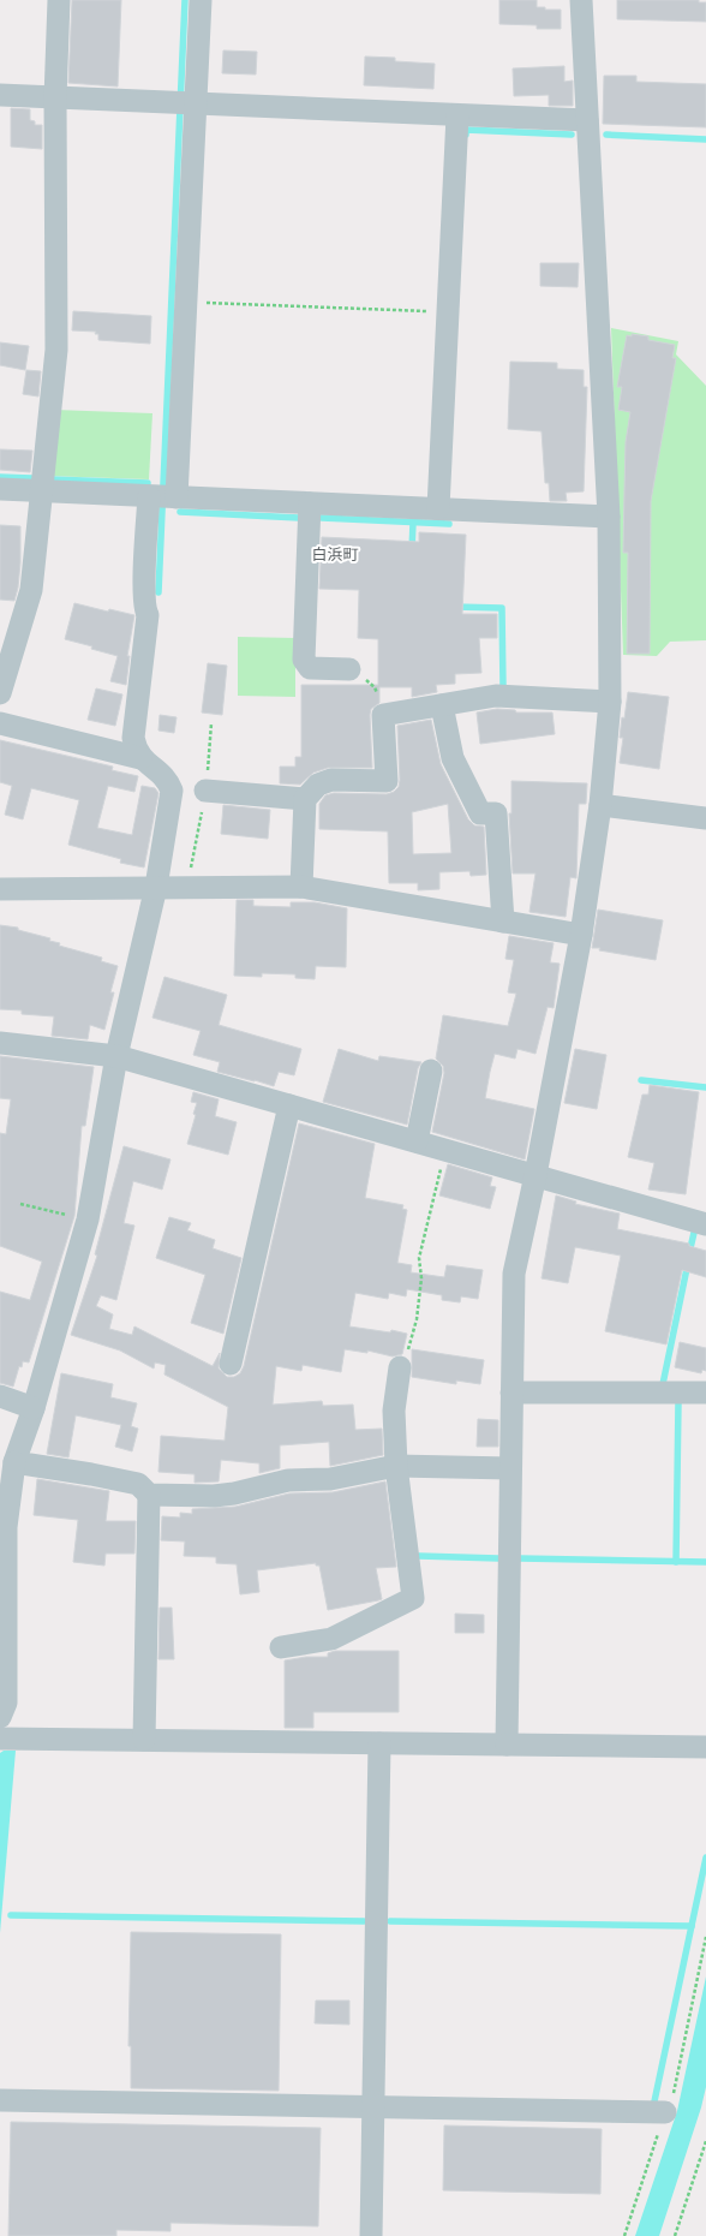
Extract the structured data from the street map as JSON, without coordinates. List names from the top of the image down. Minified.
{"districts":["白浜町"]}
